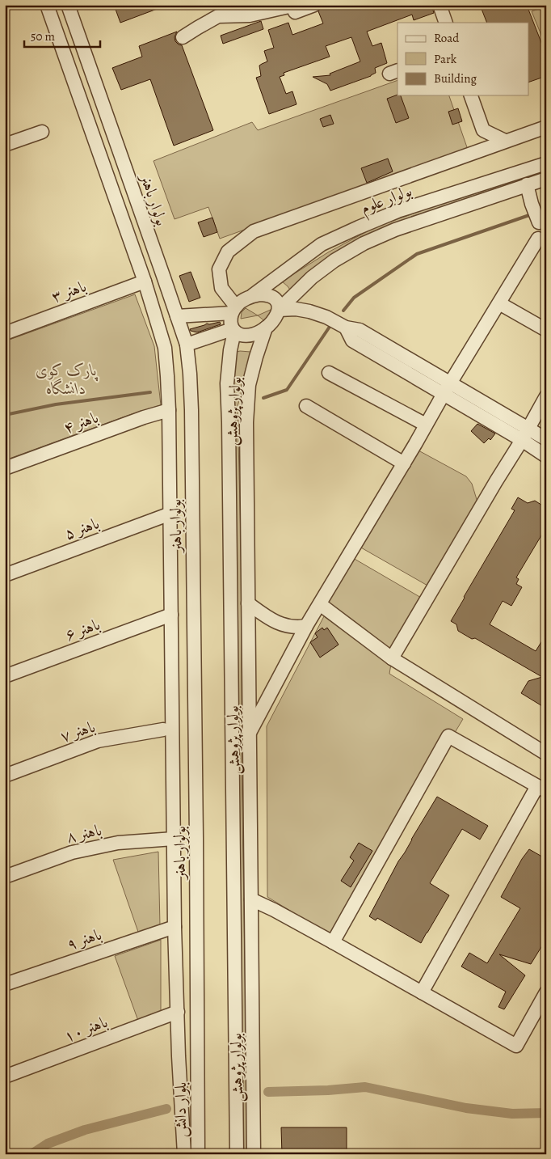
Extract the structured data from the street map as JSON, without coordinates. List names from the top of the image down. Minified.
{"streets":{"street":["بولوار علوم","بولوار باهنر","باهنر ۳","بولوار پژوهش","باهنر ۴","باهنر ۵","باهنر ۶","باهنر ۷","باهنر ۸","باهنر ۹","باهنر ۱۰","بلوار دانش"]},"crossings":[["بولوار علوم","بولوار پژوهش"],["بولوار باهنر","باهنر ۳"],["بولوار باهنر","باهنر ۴"],["بولوار باهنر","باهنر ۵"],["بولوار باهنر","باهنر ۶"],["بولوار باهنر","باهنر ۸"],["بولوار باهنر","باهنر ۹"],["بولوار باهنر","باهنر ۱۰"],["بولوار باهنر","بلوار دانش"]],"parks":["پارک کوی دانشگاه"],"legend":["Road","Park","Building"],"scale_bar":"50 m"}
